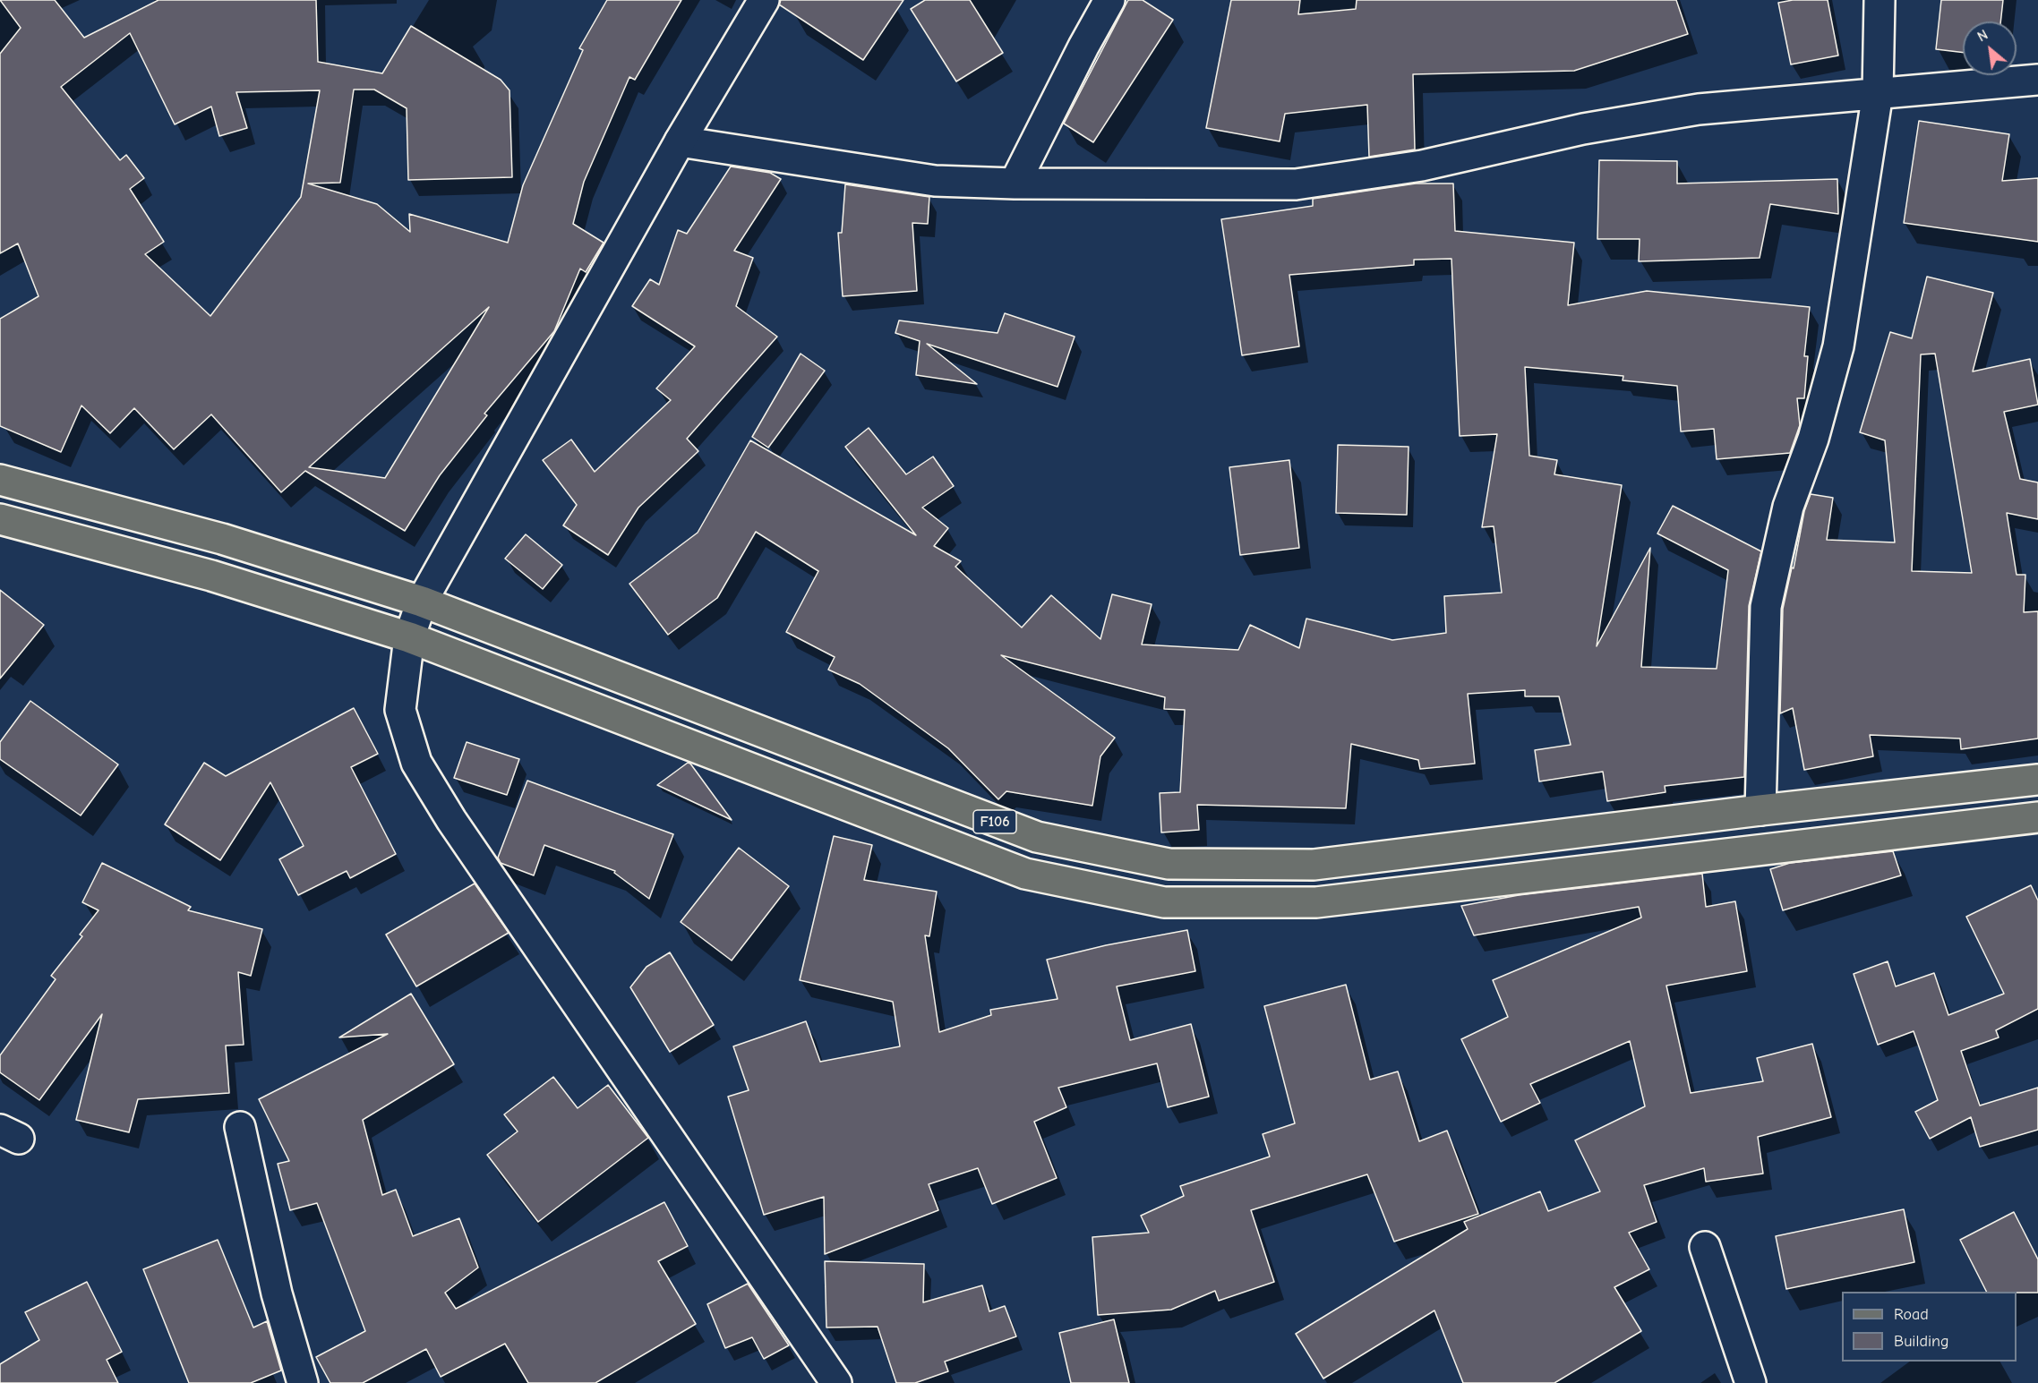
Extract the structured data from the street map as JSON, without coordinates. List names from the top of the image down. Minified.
{"streets":{"main road":["F106"]},"legend":["Road","Building"],"north":"top left"}
